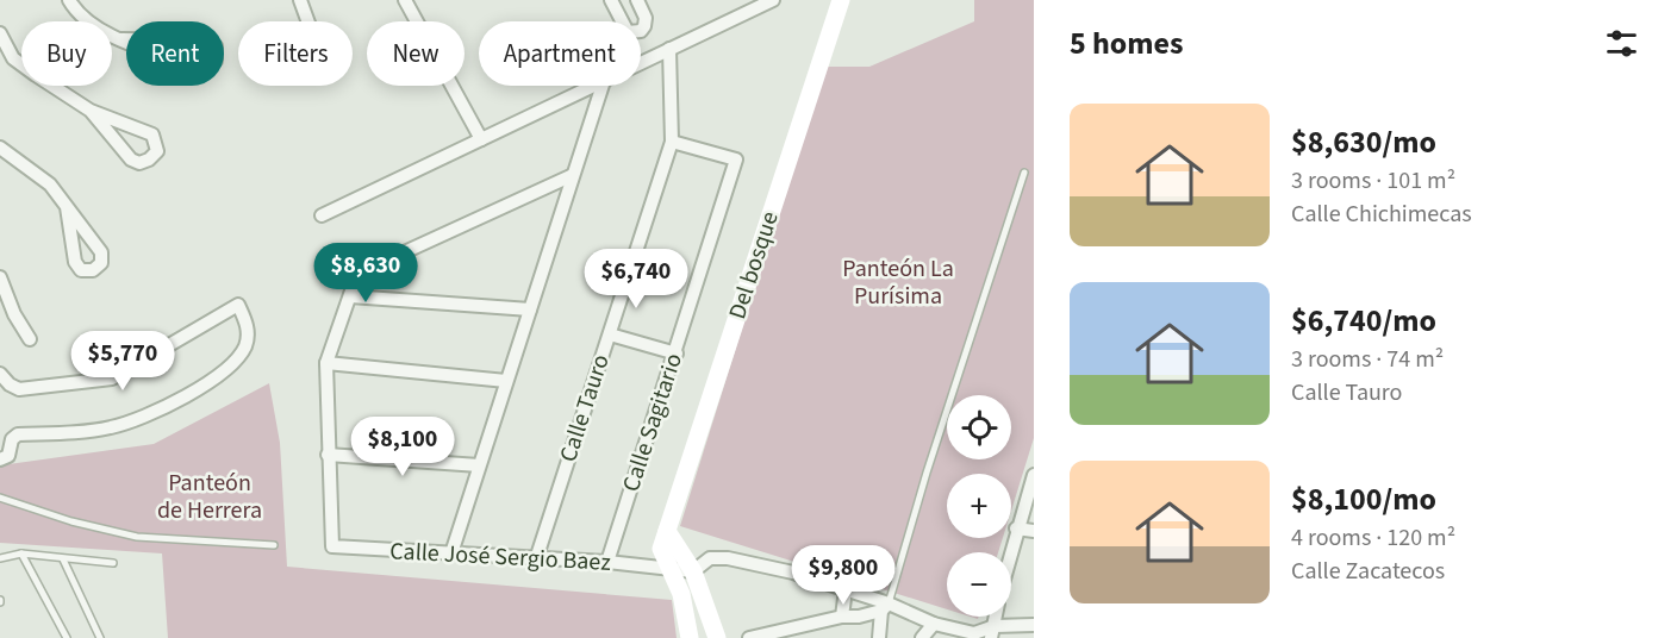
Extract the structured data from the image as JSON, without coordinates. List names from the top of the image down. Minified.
{"streets":{"main road":["Del bosque"],"street":["Calle Tauro","Calle Sagitario","Calle José Sergio Baez"]},"crossings":[["Del bosque","Calle José Sergio Baez"],["Calle Tauro","Calle Sagitario"],["Calle Tauro","Calle José Sergio Baez"],["Calle Sagitario","Calle José Sergio Baez"]],"parks":["Panteón La Purísima","Panteón de Herrera"],"page":{"heading":"5 homes","chip":["Buy","Rent","Filters","New","Apartment"],"list":[{"name":"$8,630/mo","note":"3 rooms · 101 m² · Calle Chichimecas"},{"name":"$6,740/mo","note":"3 rooms · 74 m² · Calle Tauro"},{"name":"$8,100/mo","note":"4 rooms · 120 m² · Calle Zacatecos"}],"price":["$8,630","$6,740","$5,770","$8,100","$9,800"],"map_buttons":["+","−"]}}
